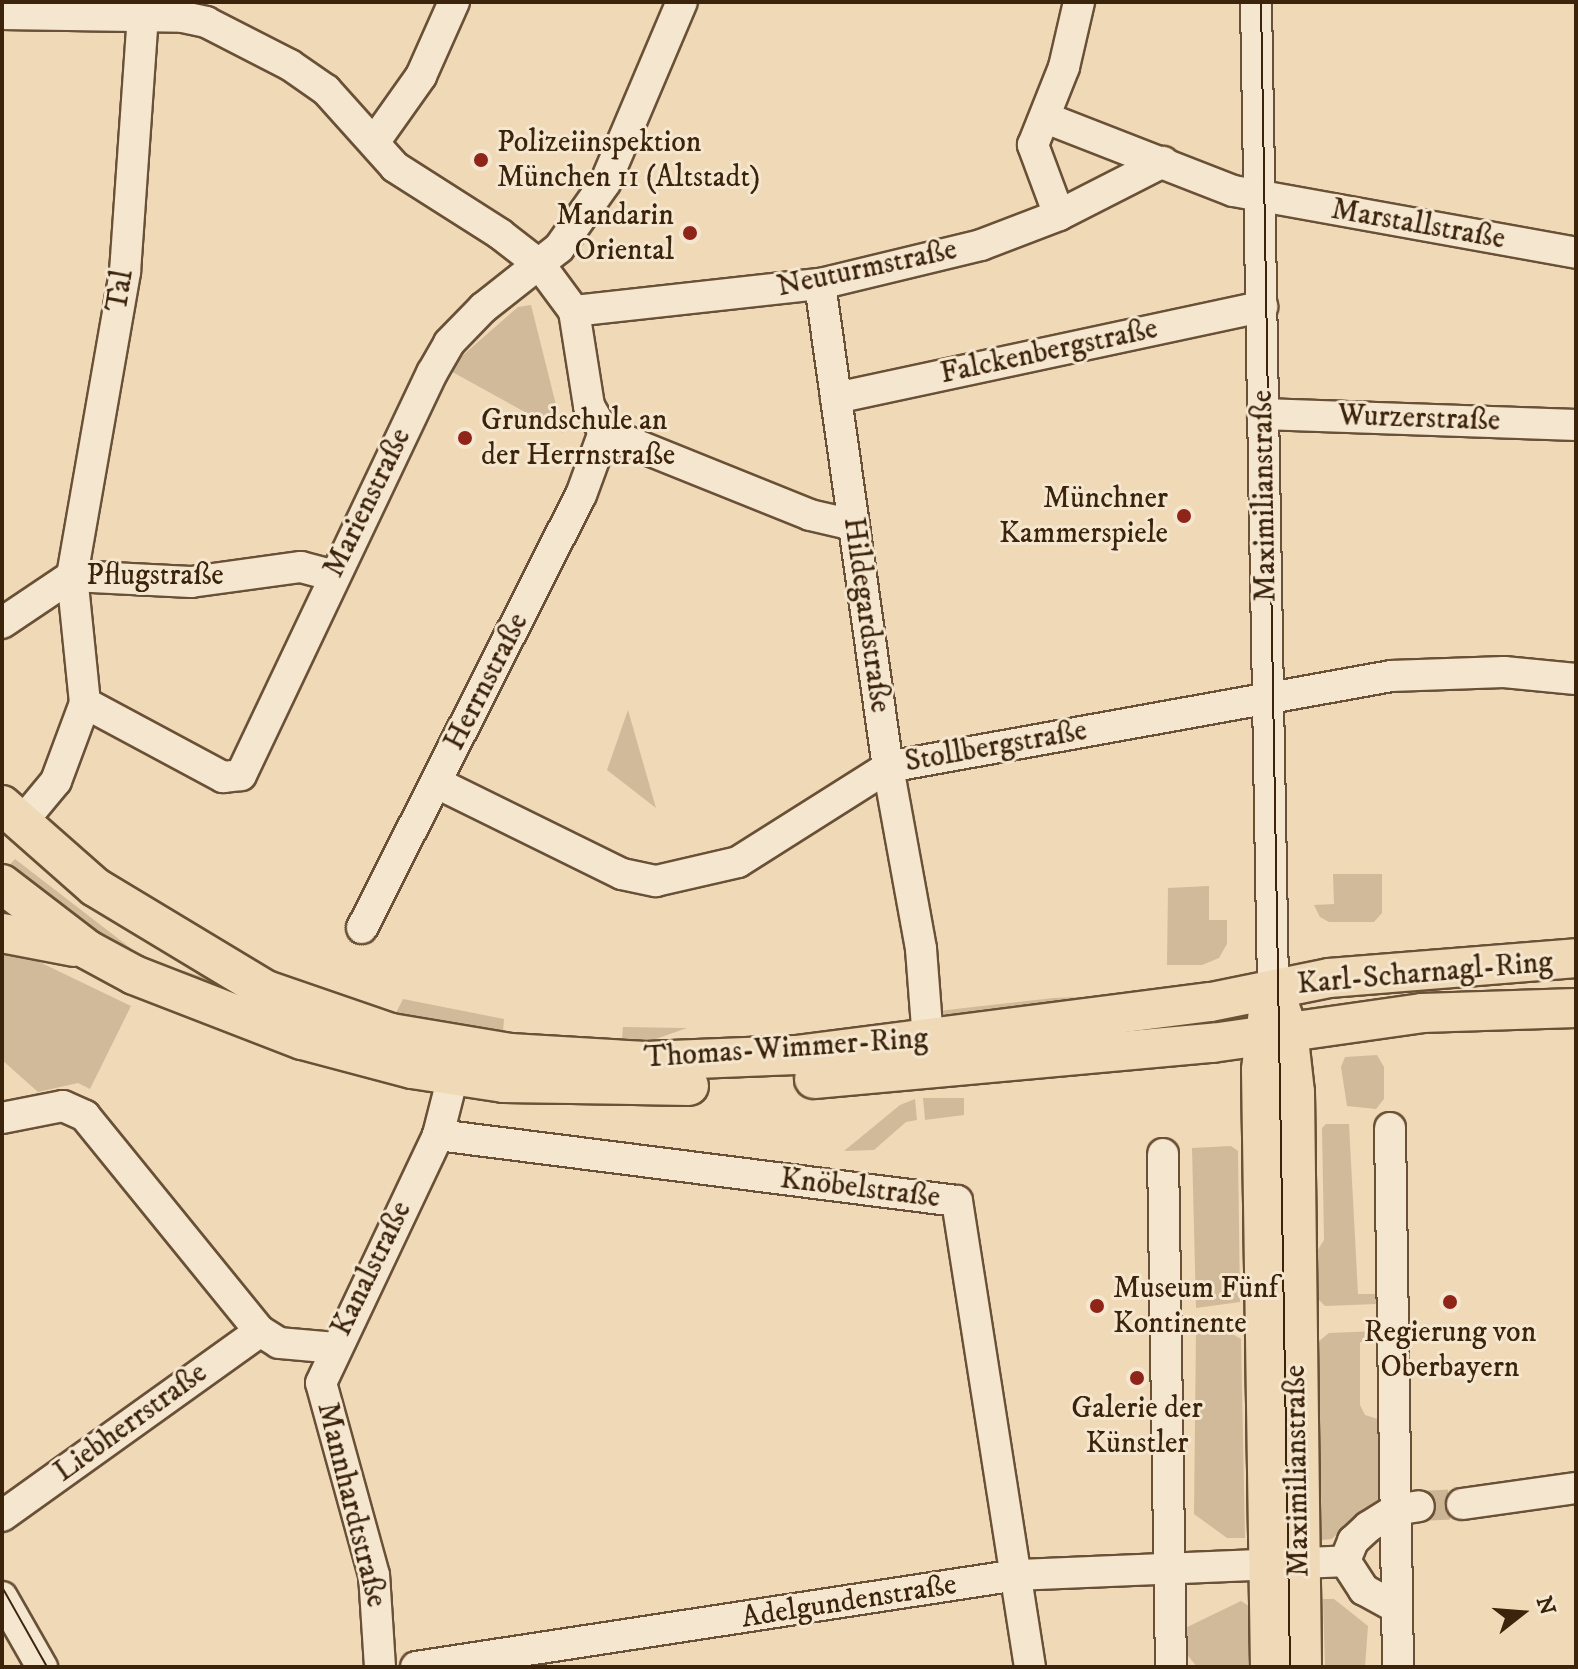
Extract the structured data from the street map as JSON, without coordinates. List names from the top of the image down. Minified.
{"streets":{"main road":["Maximilianstraße","Karl-Scharnagl-Ring","Thomas-Wimmer-Ring"],"street":["Marstallstraße","Neuturmstraße","Tal","Falckenbergstraße","Wurzerstraße","Marienstraße","Pflugstraße","Hildegardstraße","Herrnstraße","Stollbergstraße","Knöbelstraße","Kanalstraße","Liebherrstraße","Mannhardtstraße","Adelgundenstraße"]},"crossings":[["Marstallstraße","Neuturmstraße"],["Marstallstraße","Maximilianstraße"],["Neuturmstraße","Hildegardstraße"],["Tal","Marienstraße"],["Tal","Pflugstraße"],["Tal","Thomas-Wimmer-Ring"],["Falckenbergstraße","Maximilianstraße"],["Falckenbergstraße","Hildegardstraße"],["Wurzerstraße","Maximilianstraße"],["Maximilianstraße","Stollbergstraße"],["Maximilianstraße","Karl-Scharnagl-Ring"],["Maximilianstraße","Thomas-Wimmer-Ring"],["Maximilianstraße","Adelgundenstraße"],["Marienstraße","Pflugstraße"],["Hildegardstraße","Stollbergstraße"],["Hildegardstraße","Thomas-Wimmer-Ring"],["Herrnstraße","Stollbergstraße"],["Karl-Scharnagl-Ring","Thomas-Wimmer-Ring"],["Thomas-Wimmer-Ring","Kanalstraße"],["Knöbelstraße","Kanalstraße"],["Knöbelstraße","Adelgundenstraße"],["Kanalstraße","Liebherrstraße"],["Kanalstraße","Mannhardtstraße"]],"places":["Polizeiinspektion München 11 (Altstadt)","Mandarin Oriental","Grundschule an der Herrnstraße","Münchner Kammerspiele","Regierung von Oberbayern","Museum Fünf Kontinente","Galerie der Künstler"],"north":"right"}
